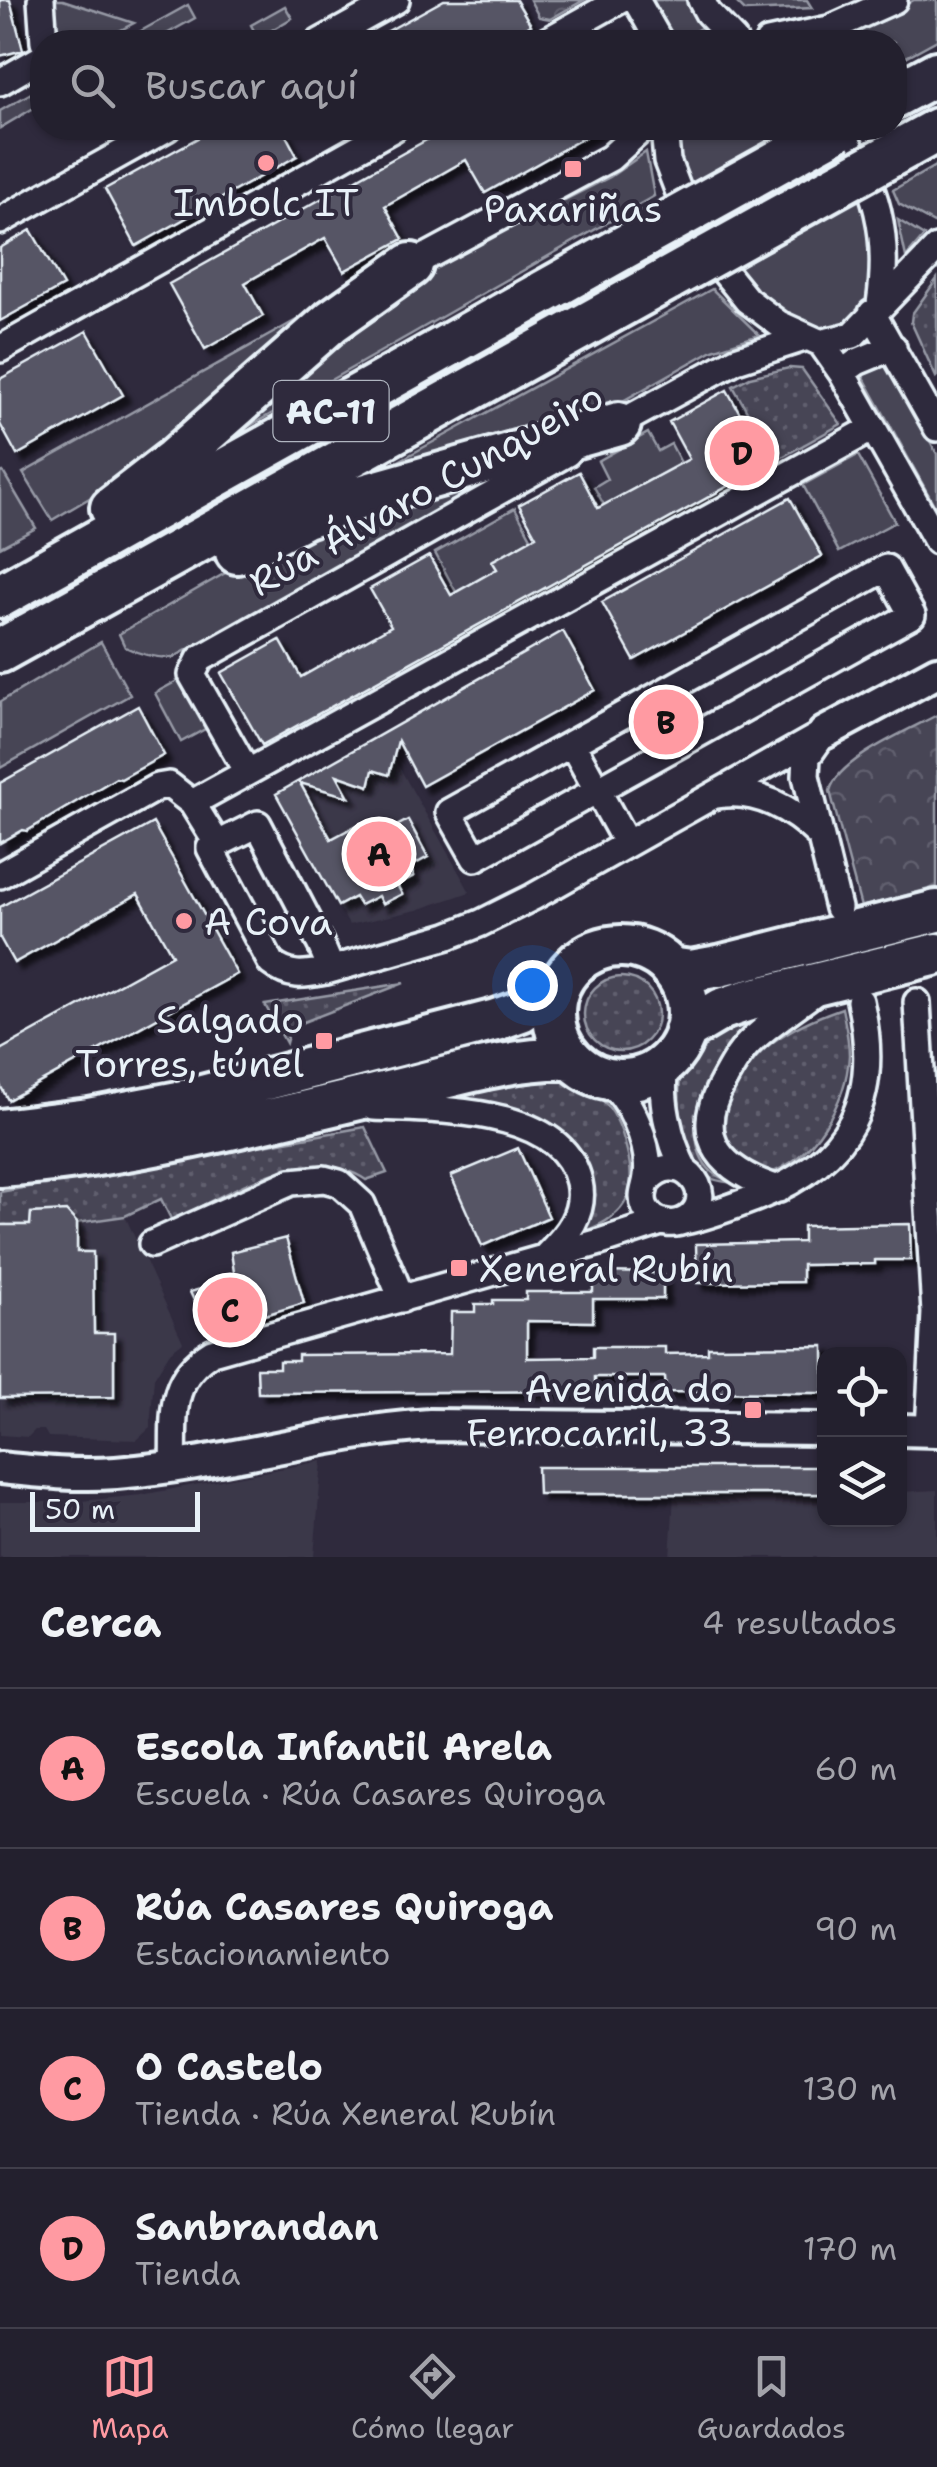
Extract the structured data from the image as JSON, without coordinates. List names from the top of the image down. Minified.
{"streets":{"highway":["AC-11"],"street":["Rúa Álvaro Cunqueiro"]},"places":{"other":["Imbolc IT","A Cova"],"transit":["Paxariñas","Salgado Torres, túnel","Xeneral Rubín","Avenida do Ferrocarril, 33"]},"scale_bar":"50 m","page":{"search":"Buscar aquí","pins":["D","B","A","C"],"scale":"50 m","heading":["Cerca","4 resultados"],"list":[{"mark":"A","name":"Escola Infantil Arela","note":"Escuela · Rúa Casares Quiroga","value":"60 m"},{"mark":"B","name":"Rúa Casares Quiroga","note":"Estacionamiento","value":"90 m"},{"mark":"C","name":"O Castelo","note":"Tienda · Rúa Xeneral Rubín","value":"130 m"},{"mark":"D","name":"Sanbrandan","note":"Tienda","value":"170 m"}],"nav":["Mapa","Cómo llegar","Guardados"]}}
